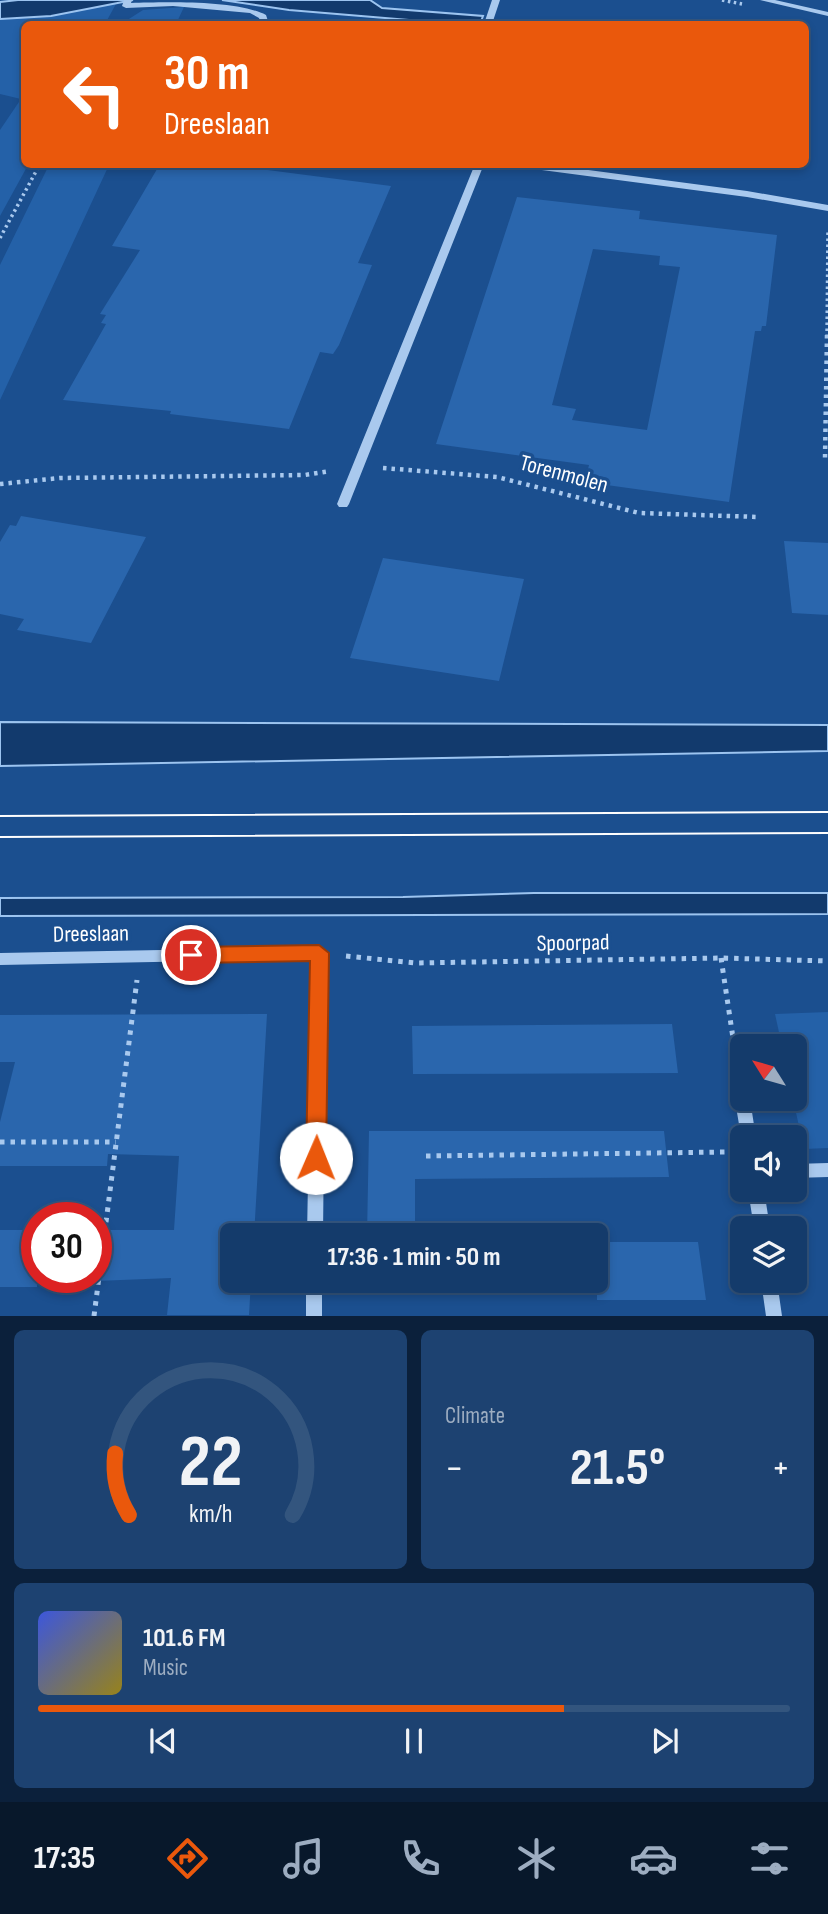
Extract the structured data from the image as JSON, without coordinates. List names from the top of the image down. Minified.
{"streets":{"street":["Dreeslaan"],"path":["Torenmolen","Spoorpad"]},"crossings":[["Dreeslaan","Spoorpad"]],"north":"top left","page":{"turn":["30 m","Dreeslaan"],"limit":"30","trip":"17:36 · 1 min · 50 m","tile":"Climate","heat":["−","21.5°","+"],"song":["101.6 FM","Music"],"tabs":"17:35","gauge":["22","km/h"]}}
